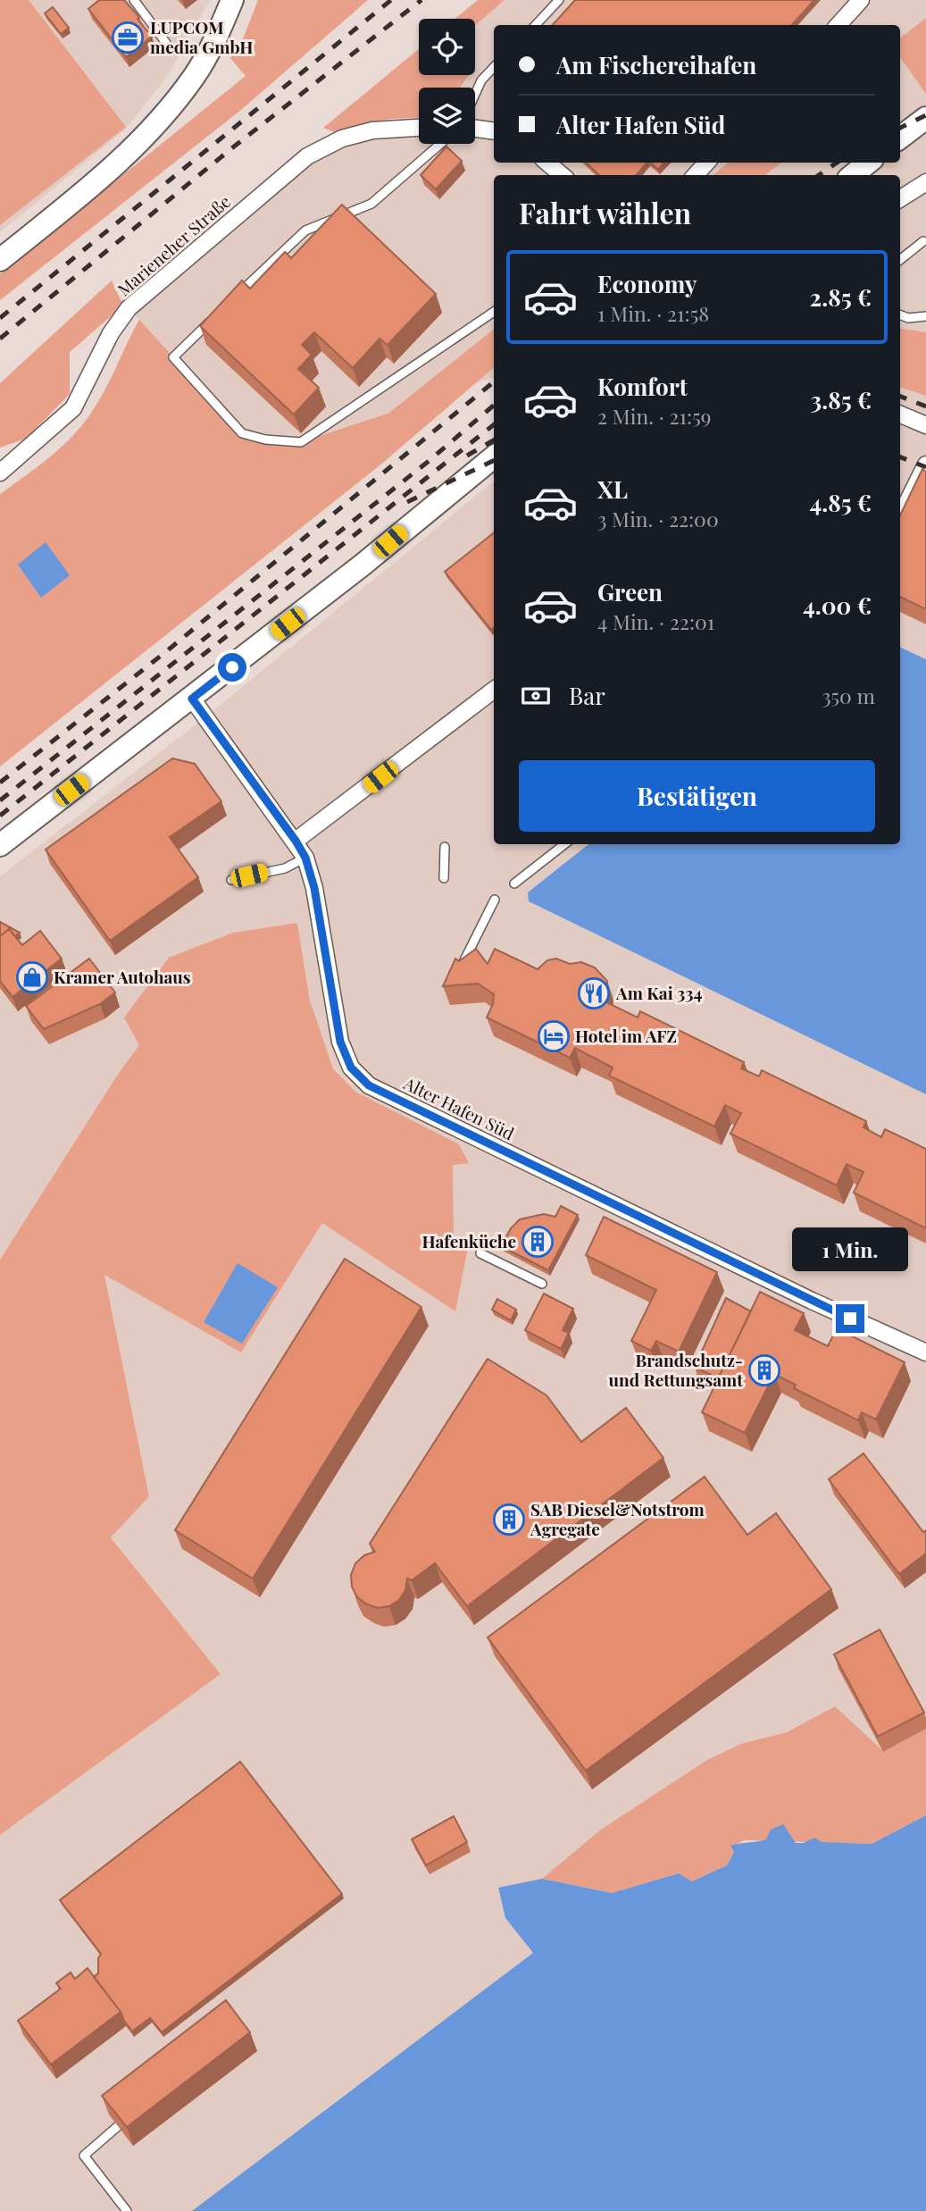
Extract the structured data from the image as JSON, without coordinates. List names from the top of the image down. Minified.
{"streets":{"street":["Marieneher Straße","Alter Hafen Süd"]},"places":{"office":["LUPCOM media GmbH"],"shop":["Kramer Autohaus"],"restaurant":["Am Kai 334"],"hotel":["Hotel im AFZ"],"building":["Hafenküche","Brandschutz- und Rettungsamt","SAB Diesel&Notstrom Agregate"]},"page":{"banner":["Am Fischereihafen","Alter Hafen Süd"],"heading":"Fahrt wählen","list":[{"name":"Economy","note":"1 Min. · 21:58","value":"2.85 €"},{"name":"Komfort","note":"2 Min. · 21:59","value":"3.85 €"},{"name":"XL","note":"3 Min. · 22:00","value":"4.85 €"},{"name":"Green","note":"4 Min. · 22:01","value":"4.00 €"}],"pay":["Bar","350 m"],"buttons":"Bestätigen","bubble":"1 Min."}}
